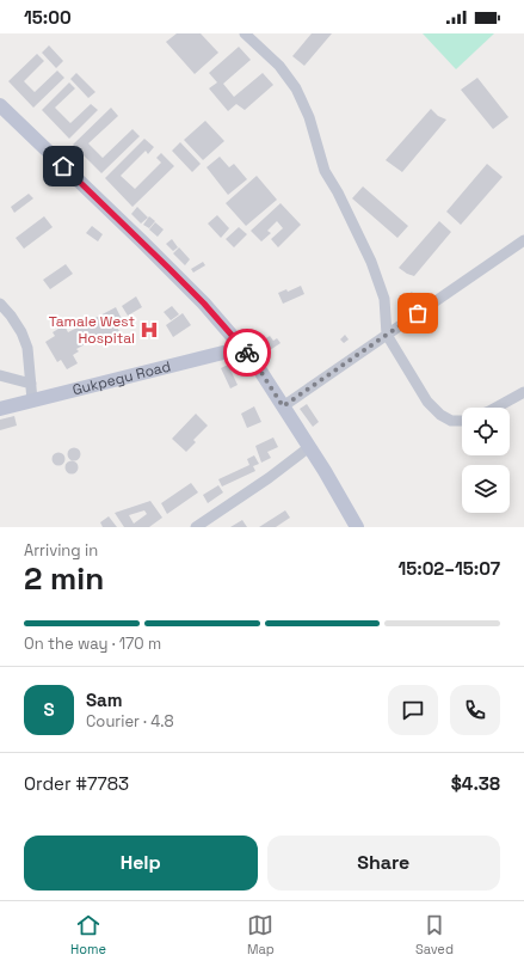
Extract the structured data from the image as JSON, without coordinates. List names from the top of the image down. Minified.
{"streets":{"street":["Gukpegu Road"]},"places":{"hospital":["Tamale West Hospital"]},"page":{"status":"15:00","heading":["2 min","Arriving in","15:02–15:07"],"panel":["Sam","Courier · 4.8","Order #7783","$4.38"],"bar":"On the way · 170 m","round":"S","buttons":["Help","Share"],"tabs":["Home","Map","Saved"]}}
